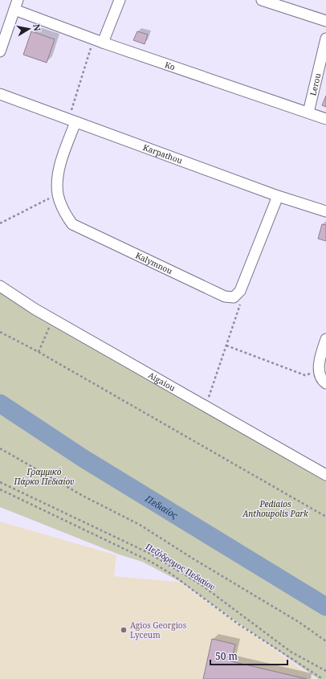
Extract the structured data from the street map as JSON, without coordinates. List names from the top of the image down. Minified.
{"streets":{"street":["Ko","Lerou","Karpathou","Kalymnou","Aigaiou"],"path":["Πεζόδρομος Πεδιαίου"]},"crossings":[["Ko","Lerou"],["Karpathou","Kalymnou"]],"water":["Πεδιαίος"],"parks":["Γραμμικό Πάρκο Πεδιαίου","Pediaios Anthoupolis Park"],"places":["Agios Georgios Lyceum"],"scale_bar":"50 m","north":"right"}
